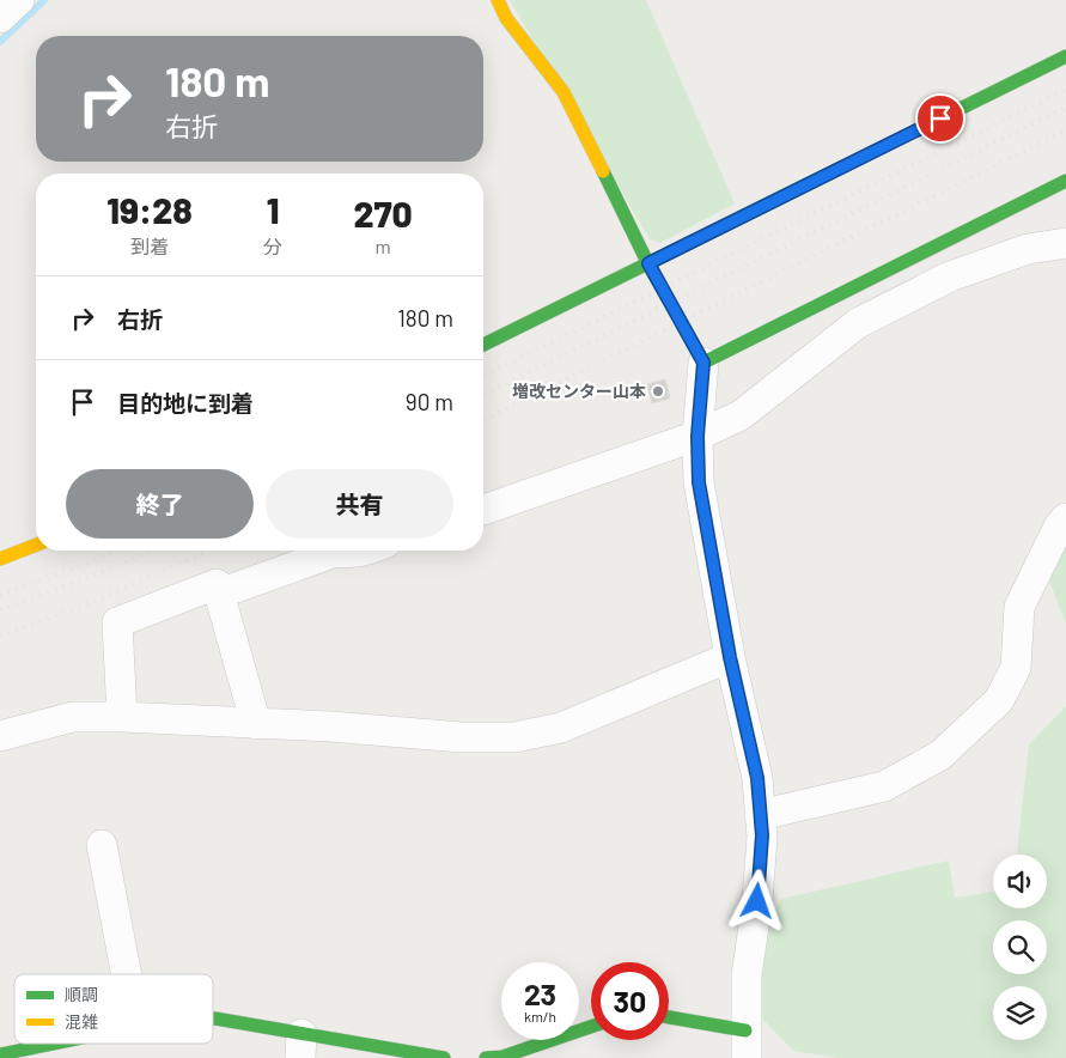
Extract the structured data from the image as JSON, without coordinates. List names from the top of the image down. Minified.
{"places":["増改センター山本"],"legend":["順調","混雑"],"page":{"turn":["180 m","右折"],"eta":["19:28","到着","1","分","270","m"],"list":[{"name":"右折","value":"180 m"},{"name":"目的地に到着","value":"90 m"}],"buttons":["終了","共有"],"speed":"23 km/h","limit":"30"}}
